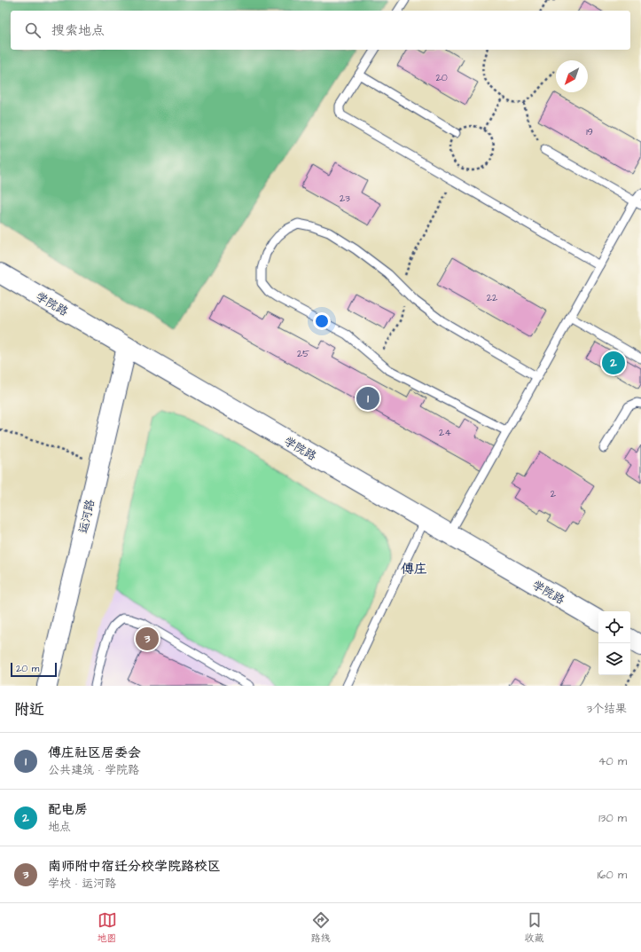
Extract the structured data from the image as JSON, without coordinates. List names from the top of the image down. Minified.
{"streets":{"street":["学院路","运河路"]},"crossings":[["学院路","运河路"]],"districts":["傅庄"],"house_numbers":["20","19","23","22","25","24","2"],"scale_bar":"20 m","north":"bottom left","page":{"search":"搜索地点","pins":["2","1","3"],"scale":"20 m","heading":["附近","3个结果"],"list":[{"mark":"1","name":"傅庄社区居委会","note":"公共建筑 · 学院路","value":"40 m"},{"mark":"2","name":"配电房","note":"地点","value":"130 m"},{"mark":"3","name":"南师附中宿迁分校学院路校区","note":"学校 · 运河路","value":"160 m"}],"nav":["地图","路线","收藏"]}}
